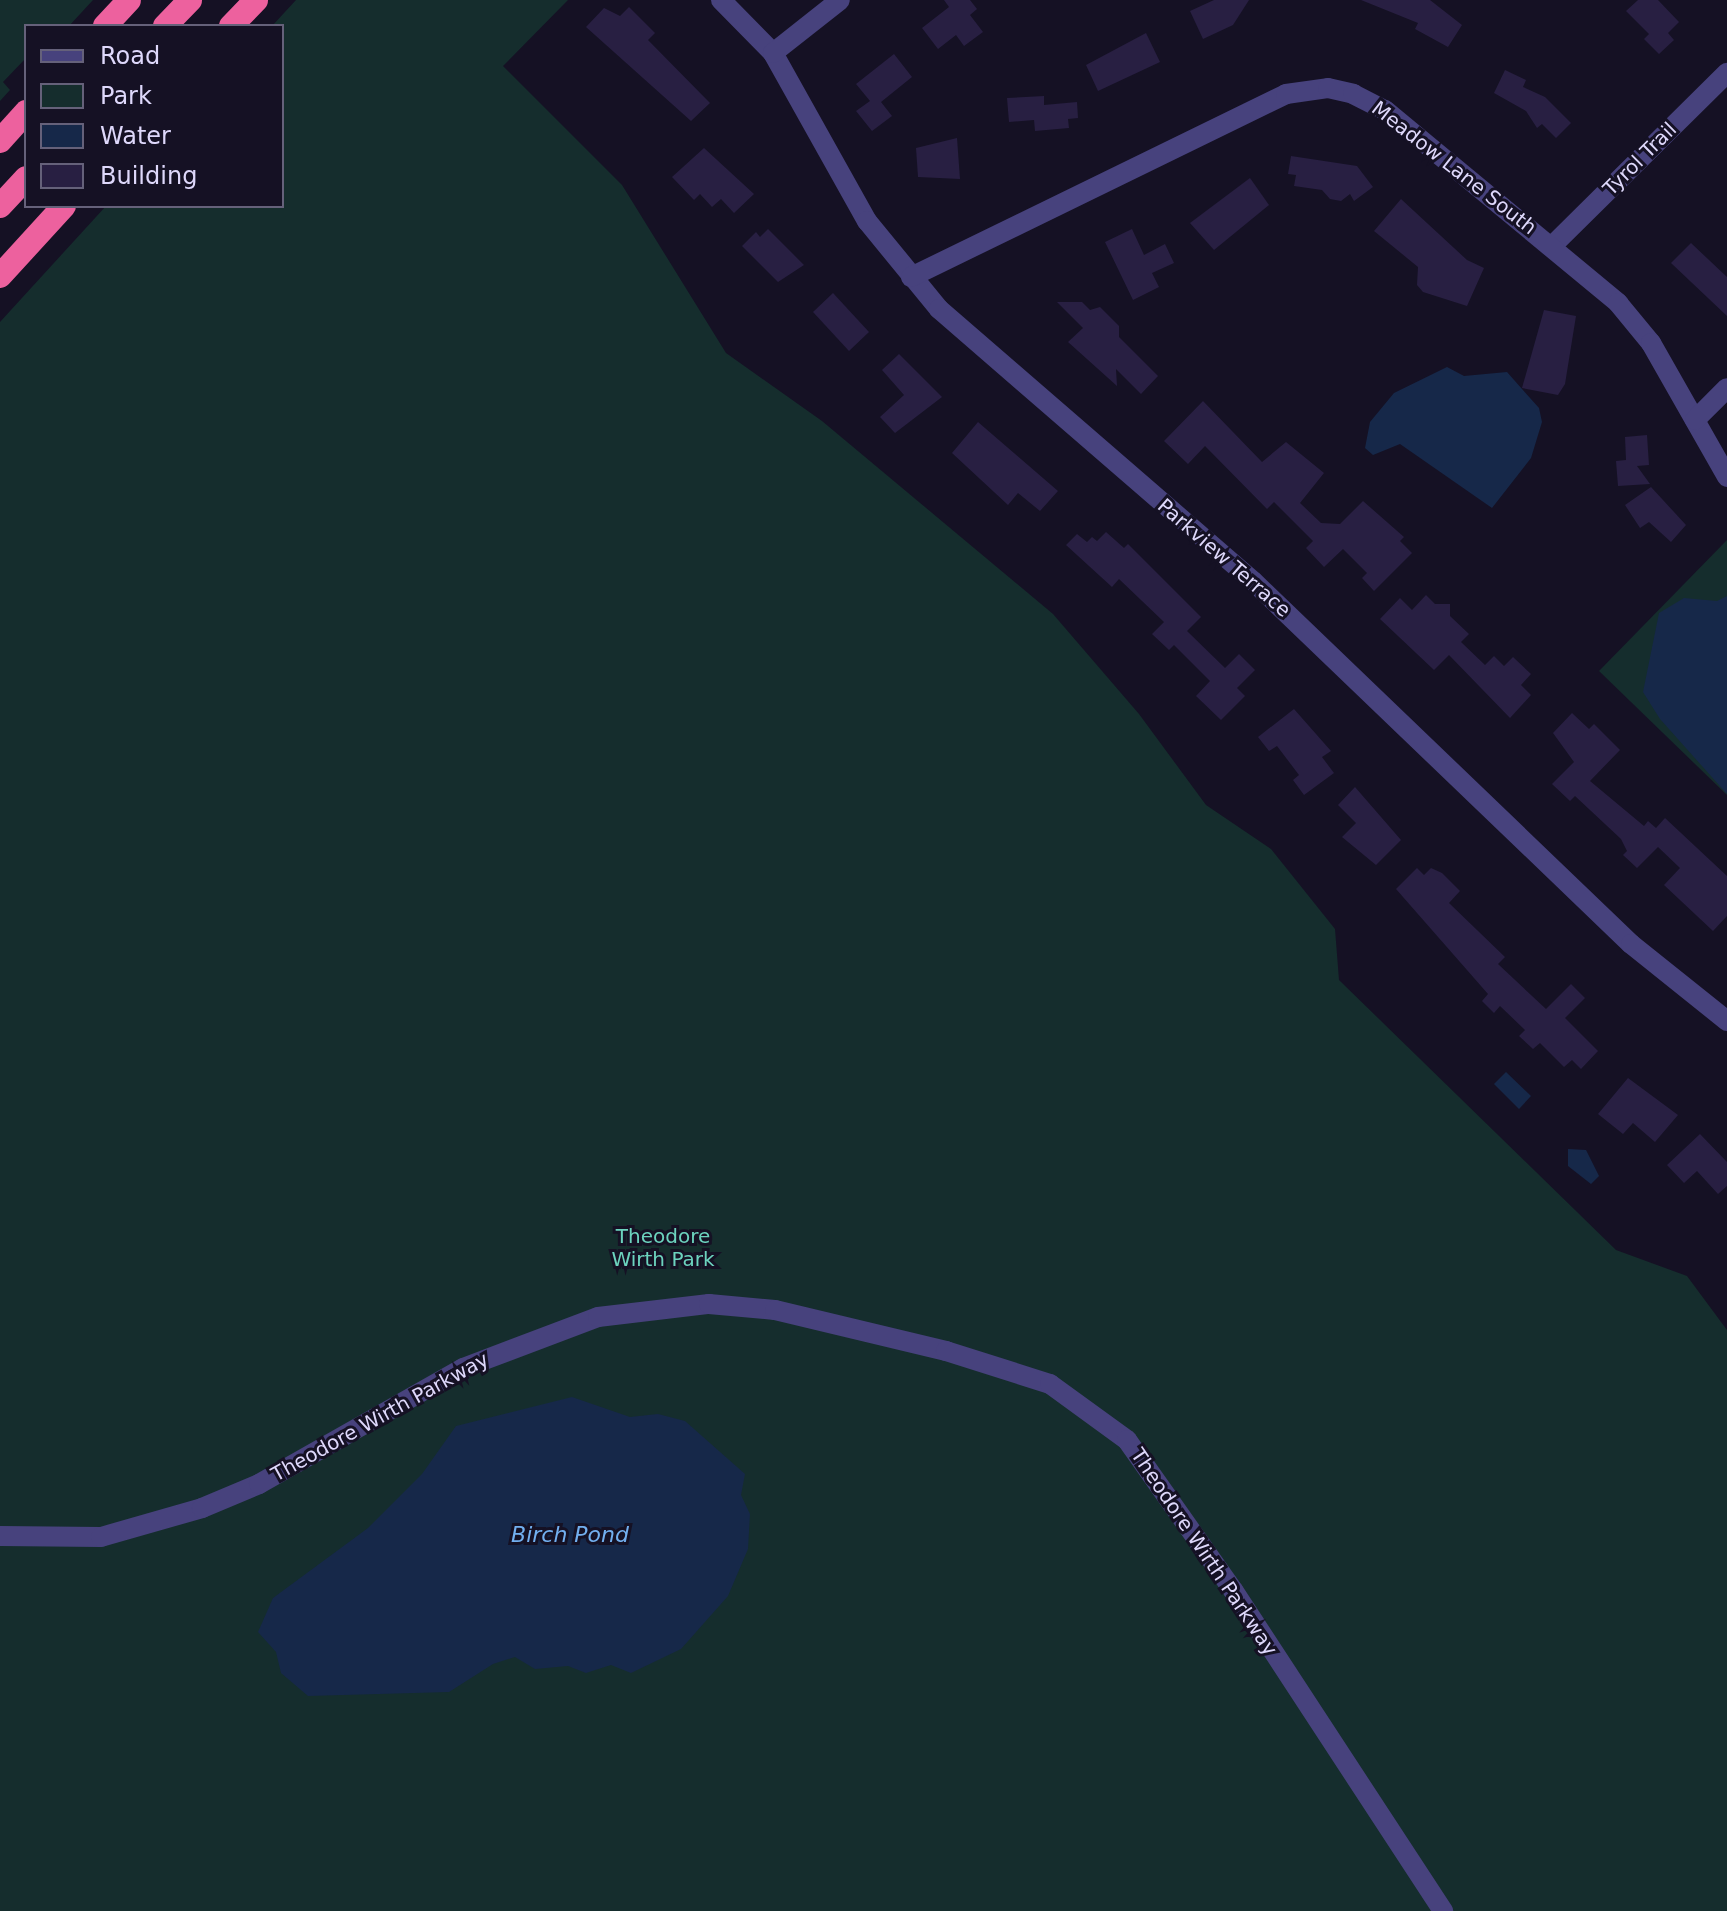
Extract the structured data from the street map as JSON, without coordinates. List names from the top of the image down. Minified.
{"streets":{"street":["Tyrol Trail","Meadow Lane South","Parkview Terrace","Theodore Wirth Parkway"]},"crossings":[["Tyrol Trail","Meadow Lane South"],["Meadow Lane South","Parkview Terrace"]],"water":["Birch Pond"],"parks":["Theodore Wirth Park"],"legend":["Road","Park","Water","Building"]}
